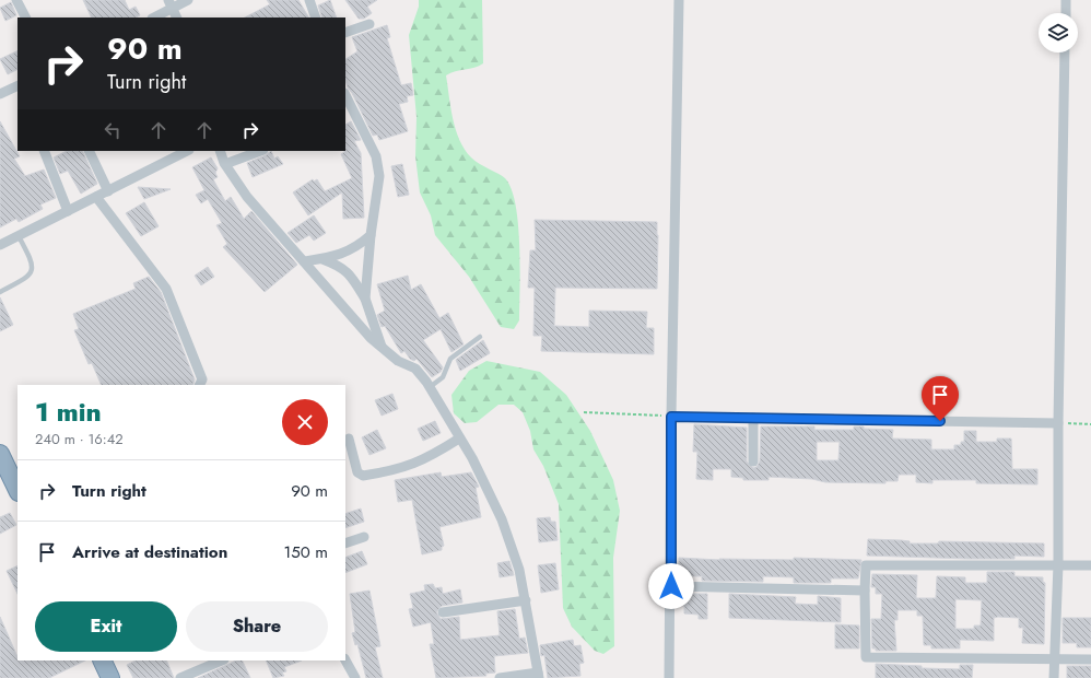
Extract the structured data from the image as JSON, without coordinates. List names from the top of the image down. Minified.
{"page":{"turn":["90 m","Turn right"],"heading":["1 min","240 m · 16:42"],"list":[{"name":"Turn right","value":"90 m"},{"name":"Arrive at destination","value":"150 m"}],"buttons":["Exit","Share"]}}
